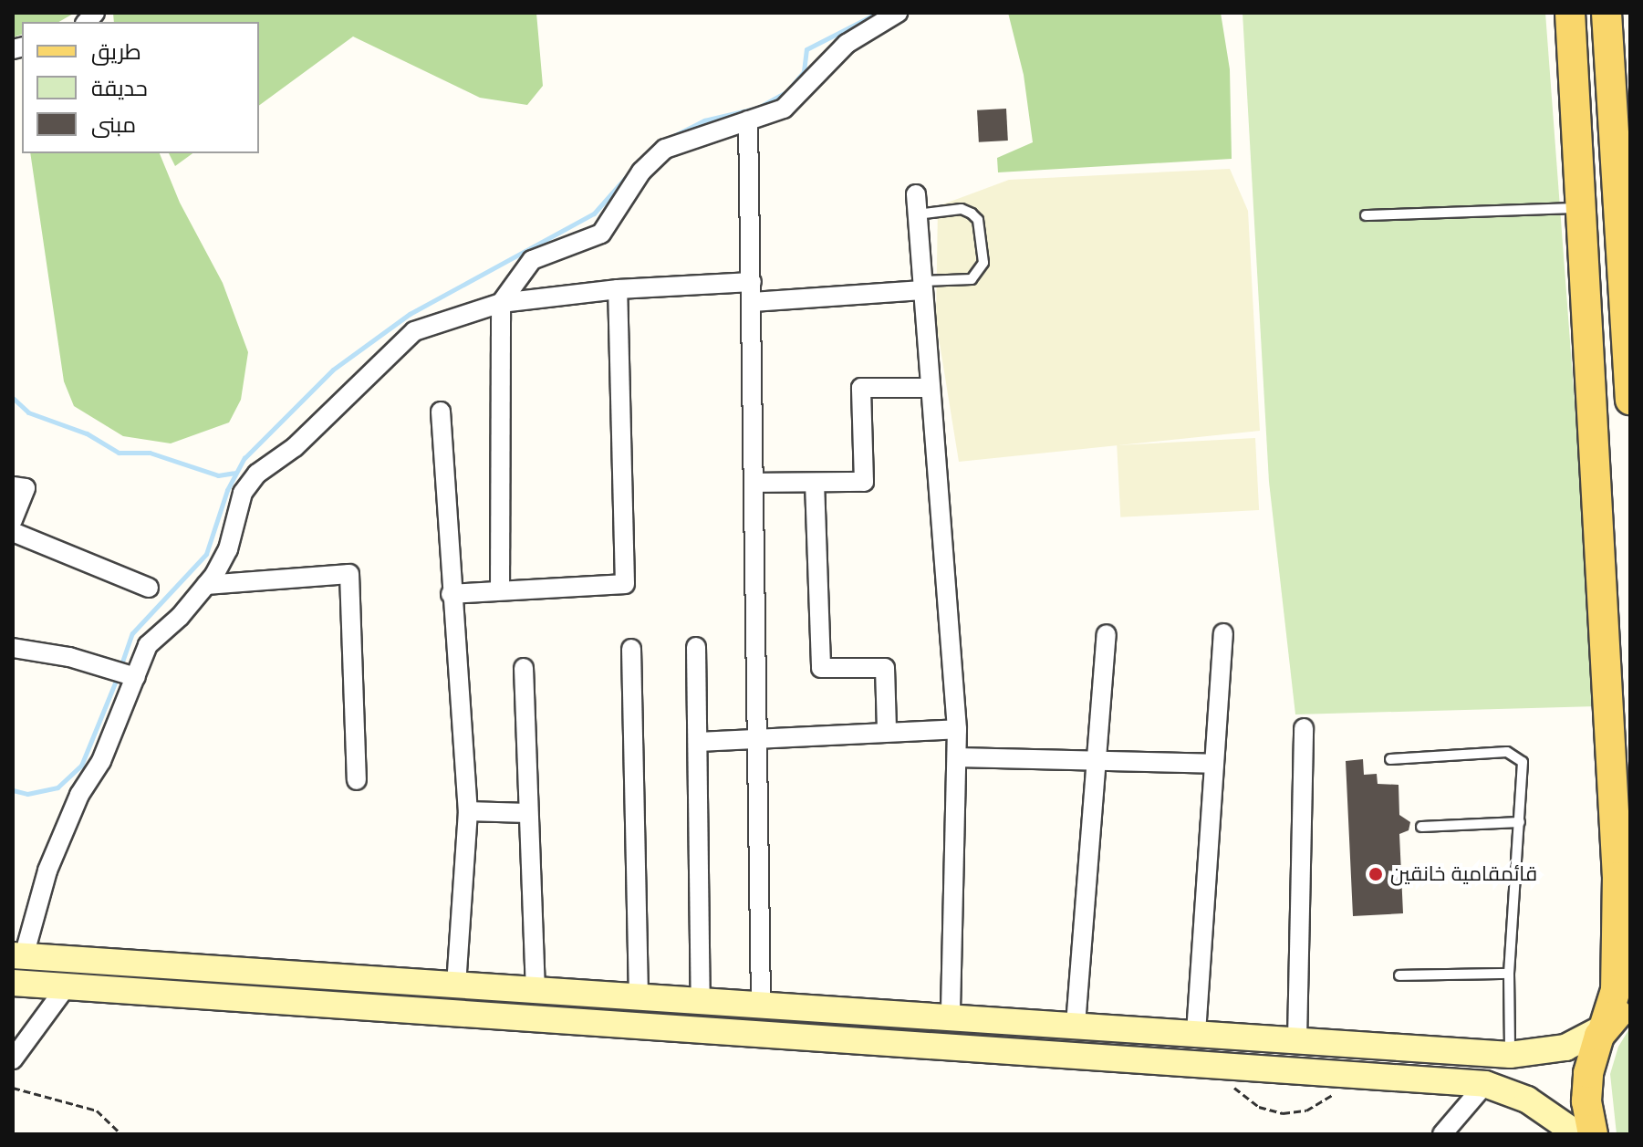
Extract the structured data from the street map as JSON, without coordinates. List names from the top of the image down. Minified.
{"places":["قائمقامية خانقين"],"legend":["طريق","حديقة","مبنى"]}
